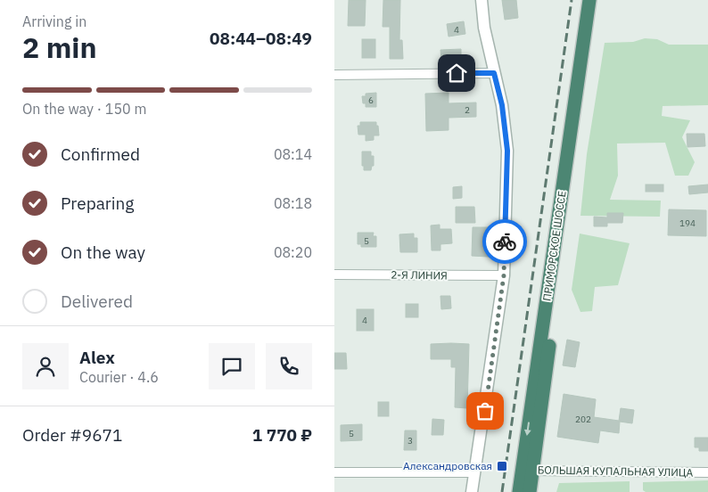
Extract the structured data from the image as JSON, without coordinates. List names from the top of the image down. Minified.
{"streets":{"highway":["ПРИМОРСКОЕ ШОССЕ"],"street":["2-Я ЛИНИЯ","БОЛЬШАЯ КУПАЛЬНАЯ УЛИЦА"]},"crossings":[["ПРИМОРСКОЕ ШОССЕ","БОЛЬШАЯ КУПАЛЬНАЯ УЛИЦА"]],"places":{"transit":["Александровская"]},"house_numbers":["4","6","2","194","5","4","202","5","3"],"page":{"heading":["2 min","Arriving in","08:44–08:49"],"panel":["Alex","Courier · 4.6","Order #9671","1 770 ₽"],"bar":"On the way · 150 m","list":[["Confirmed","08:14"],["Preparing","08:18"],["On the way","08:20"],"Delivered"]}}
